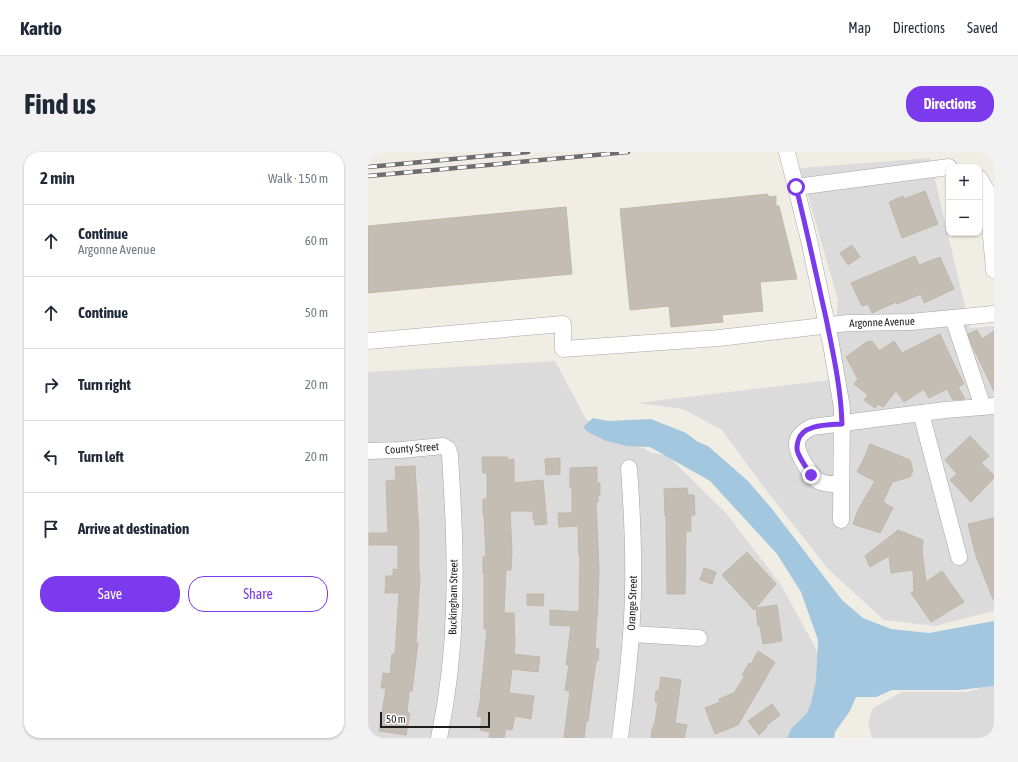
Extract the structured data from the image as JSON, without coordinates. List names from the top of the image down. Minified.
{"streets":{"street":["Argonne Avenue","County Street","Buckingham Street","Orange Street"]},"crossings":[["County Street","Buckingham Street"]],"scale_bar":"50 m","page":{"header":"Kartio","nav":["Map","Directions","Saved"],"buttons":["Directions",["Save","Share"]],"title":"Find us","heading":["2 min","Walk · 150 m"],"map_buttons":["+","−"],"list":[["Continue","Argonne Avenue","60 m"],["Continue","50 m"],["Turn right","20 m"],["Turn left","20 m"],"Arrive at destination"],"scale":"50 m"}}
